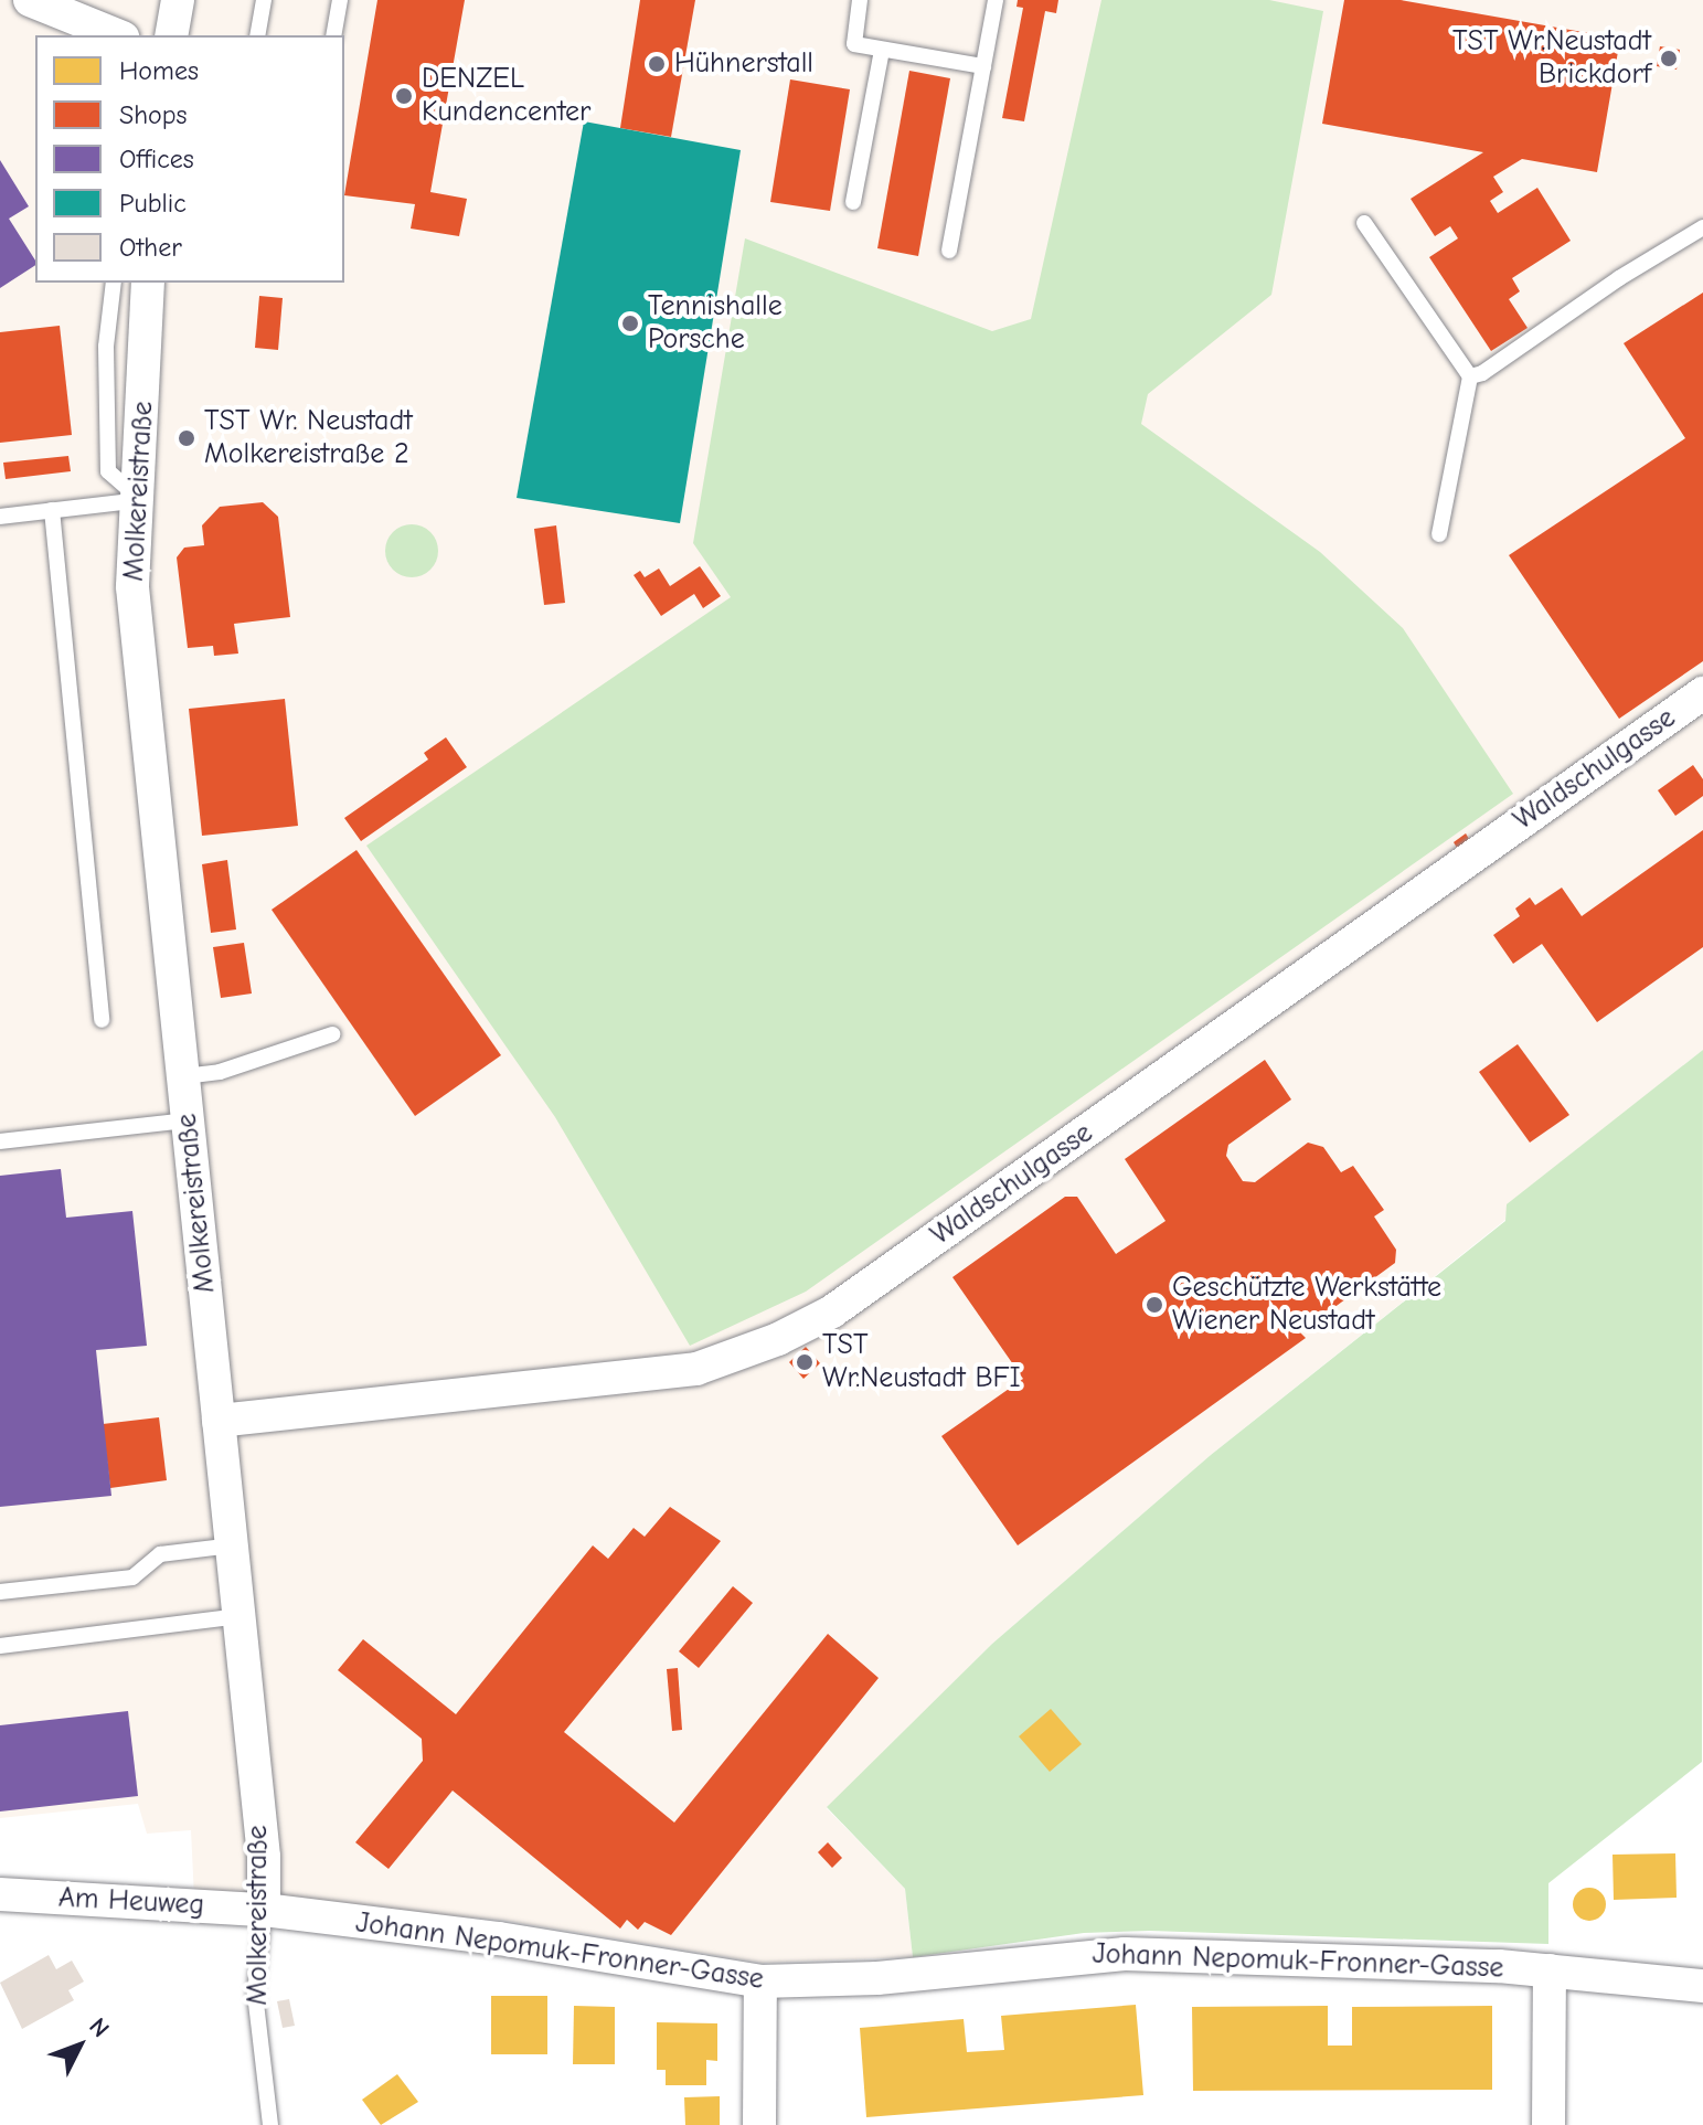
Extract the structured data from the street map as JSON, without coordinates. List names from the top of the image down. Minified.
{"streets":{"street":["Molkereistraße","Waldschulgasse","Am Heuweg","Johann Nepomuk-Fronner-Gasse"]},"crossings":[["Molkereistraße","Waldschulgasse"],["Molkereistraße","Am Heuweg"],["Molkereistraße","Johann Nepomuk-Fronner-Gasse"],["Am Heuweg","Johann Nepomuk-Fronner-Gasse"]],"places":["TST Wr.Neustadt Brickdorf","Hühnerstall","DENZEL Kundencenter","Tennishalle Porsche","TST Wr. Neustadt Molkereistraße 2","Geschützte Werkstätte Wiener Neustadt","TST Wr.Neustadt BFI"],"legend":["Homes","Shops","Offices","Public","Other"],"north":"top right"}
